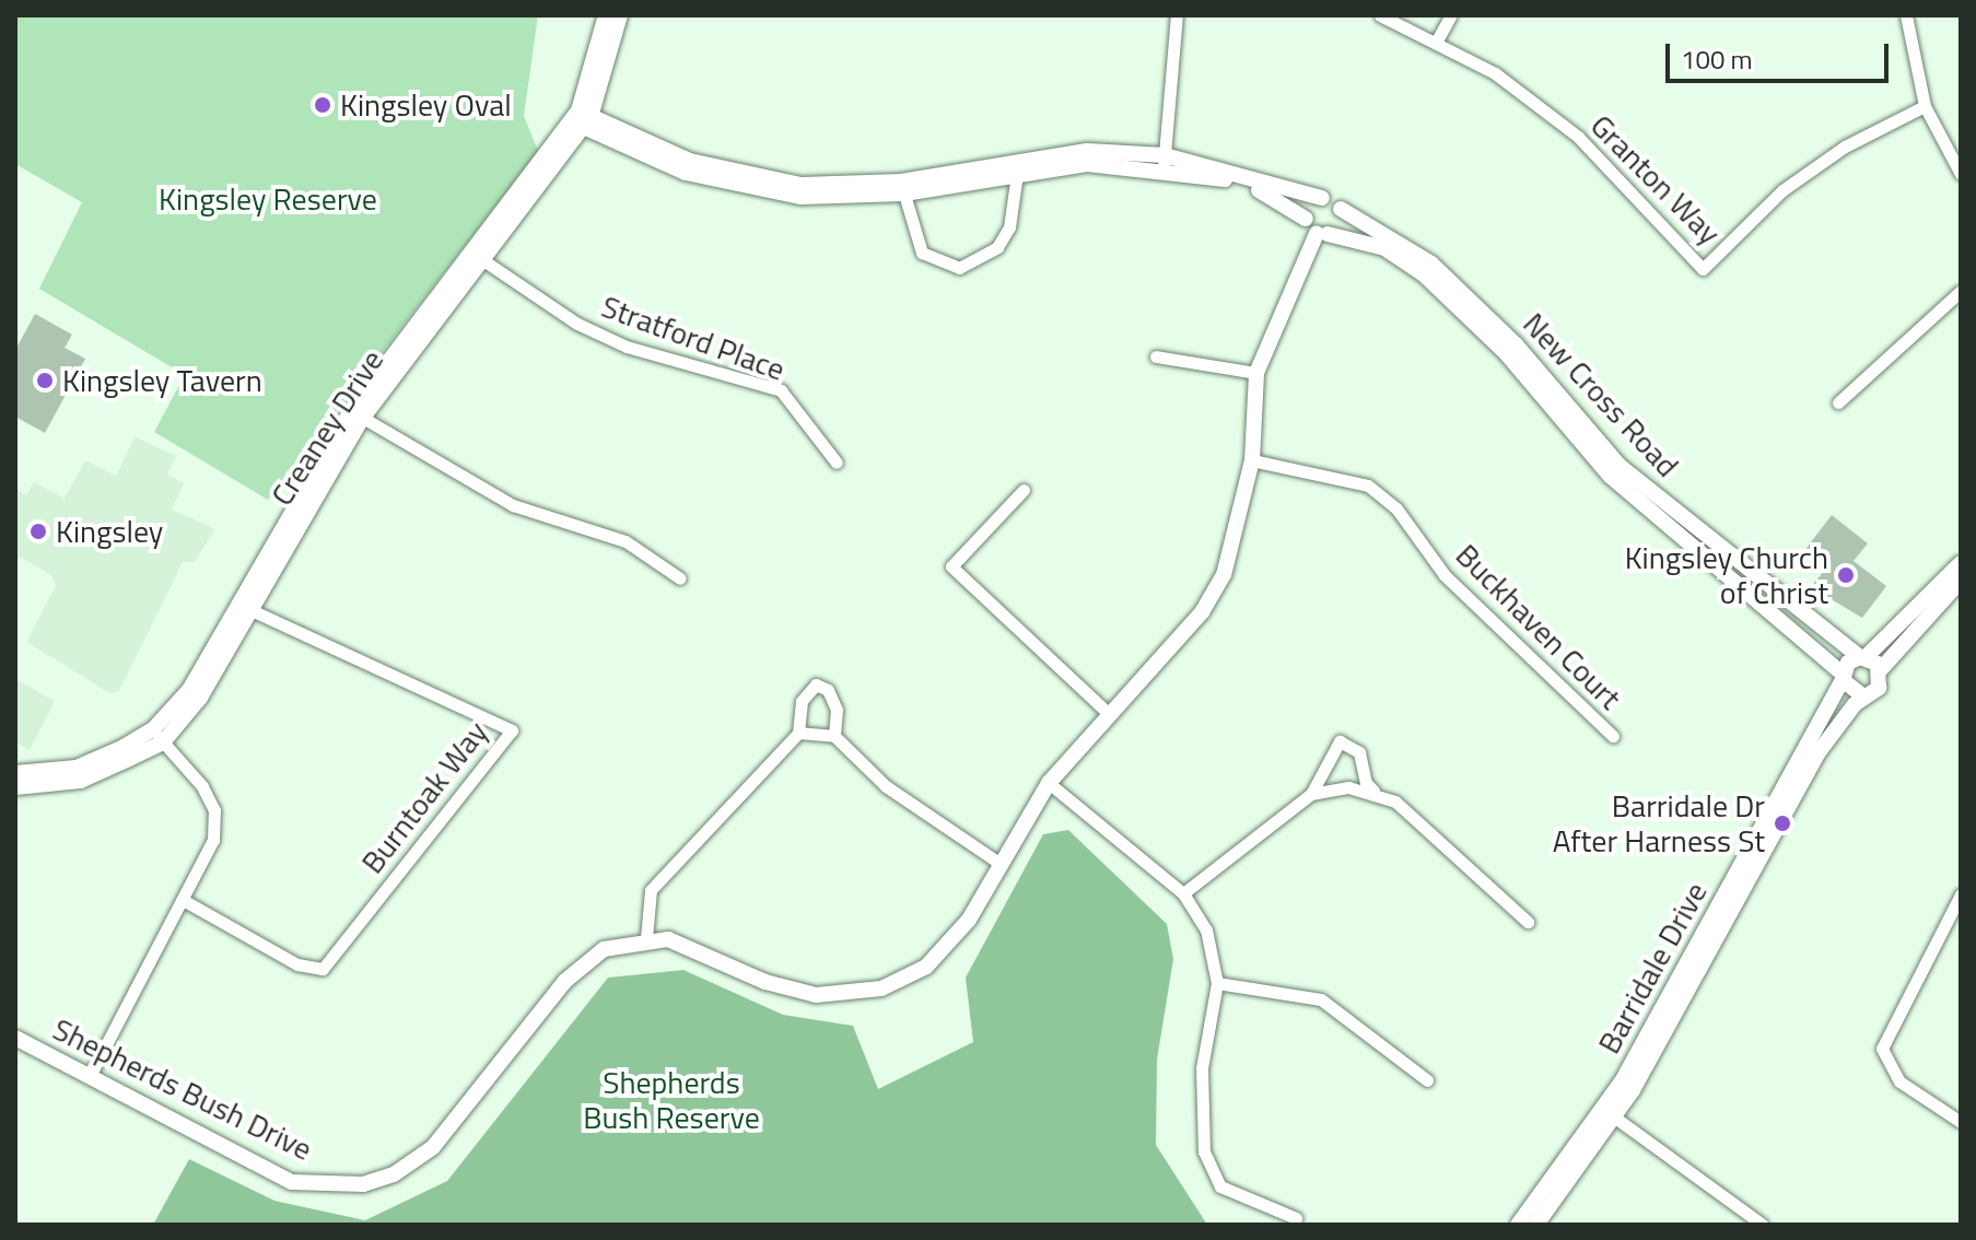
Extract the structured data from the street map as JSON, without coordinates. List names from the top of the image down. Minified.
{"streets":{"street":["Granton Way","Stratford Place","New Cross Road","Creaney Drive","Buckhaven Court","Burntoak Way","Barridale Drive","Shepherds Bush Drive"]},"crossings":[["Stratford Place","Creaney Drive"],["New Cross Road","Barridale Drive"],["New Cross Road","Shepherds Bush Drive"],["Creaney Drive","Burntoak Way"],["Buckhaven Court","Shepherds Bush Drive"]],"parks":["Kingsley Reserve","Shepherds Bush Reserve"],"places":["Kingsley Oval","Kingsley Tavern","Kingsley","Kingsley Church of Christ","Barridale Dr After Harness St"],"scale_bar":"100 m"}
